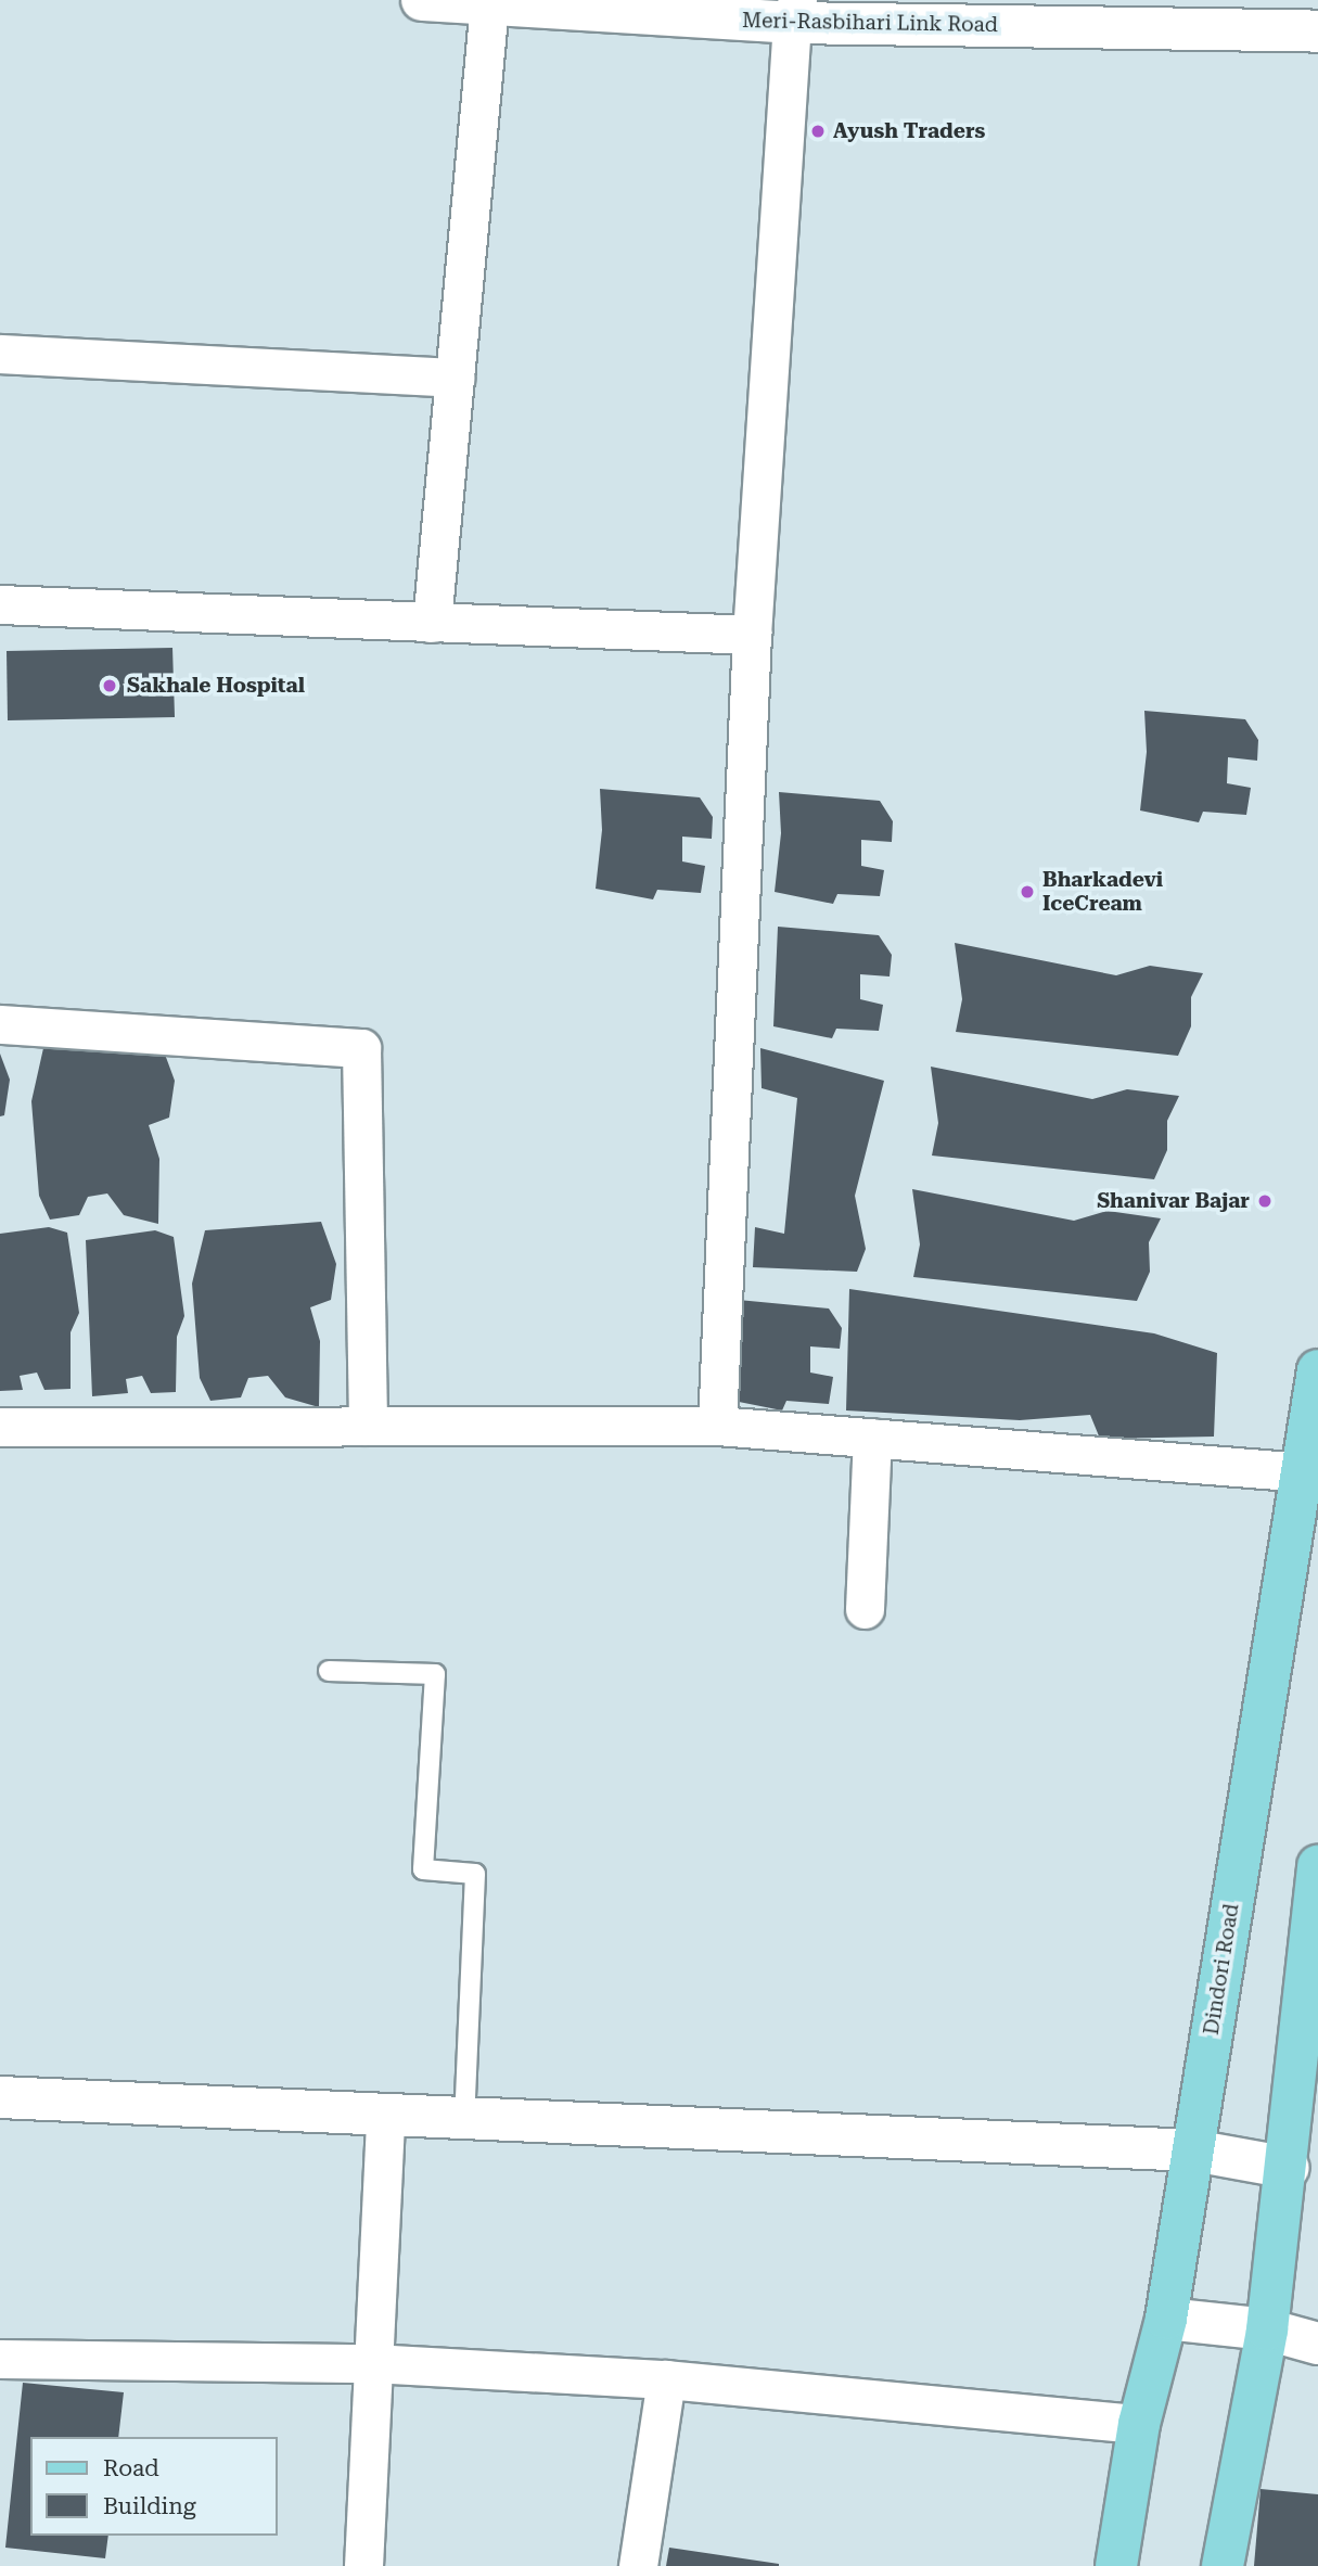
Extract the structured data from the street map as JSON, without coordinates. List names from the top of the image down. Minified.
{"streets":{"main road":["Dindori Road"],"street":["Meri-Rasbihari Link Road"]},"places":["Ayush Traders","Sakhale Hospital","Bharkadevi IceCream","Shanivar Bajar"],"legend":["Road","Building"]}
